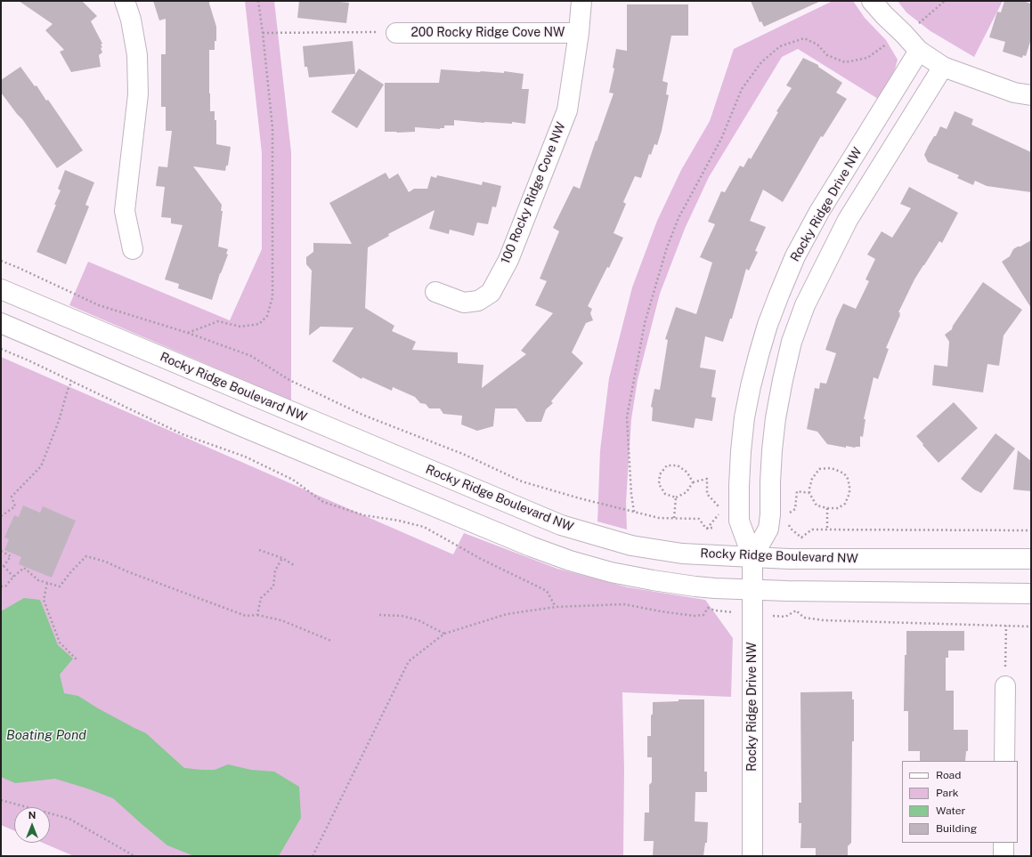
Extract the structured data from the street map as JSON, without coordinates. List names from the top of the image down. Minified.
{"streets":{"street":["200 Rocky Ridge Cove NW","100 Rocky Ridge Cove NW","Rocky Ridge Drive NW","Rocky Ridge Boulevard NW"]},"crossings":[["200 Rocky Ridge Cove NW","100 Rocky Ridge Cove NW"],["Rocky Ridge Drive NW","Rocky Ridge Boulevard NW"]],"water":["Boating Pond"],"legend":["Road","Park","Water","Building"],"north":"top"}
